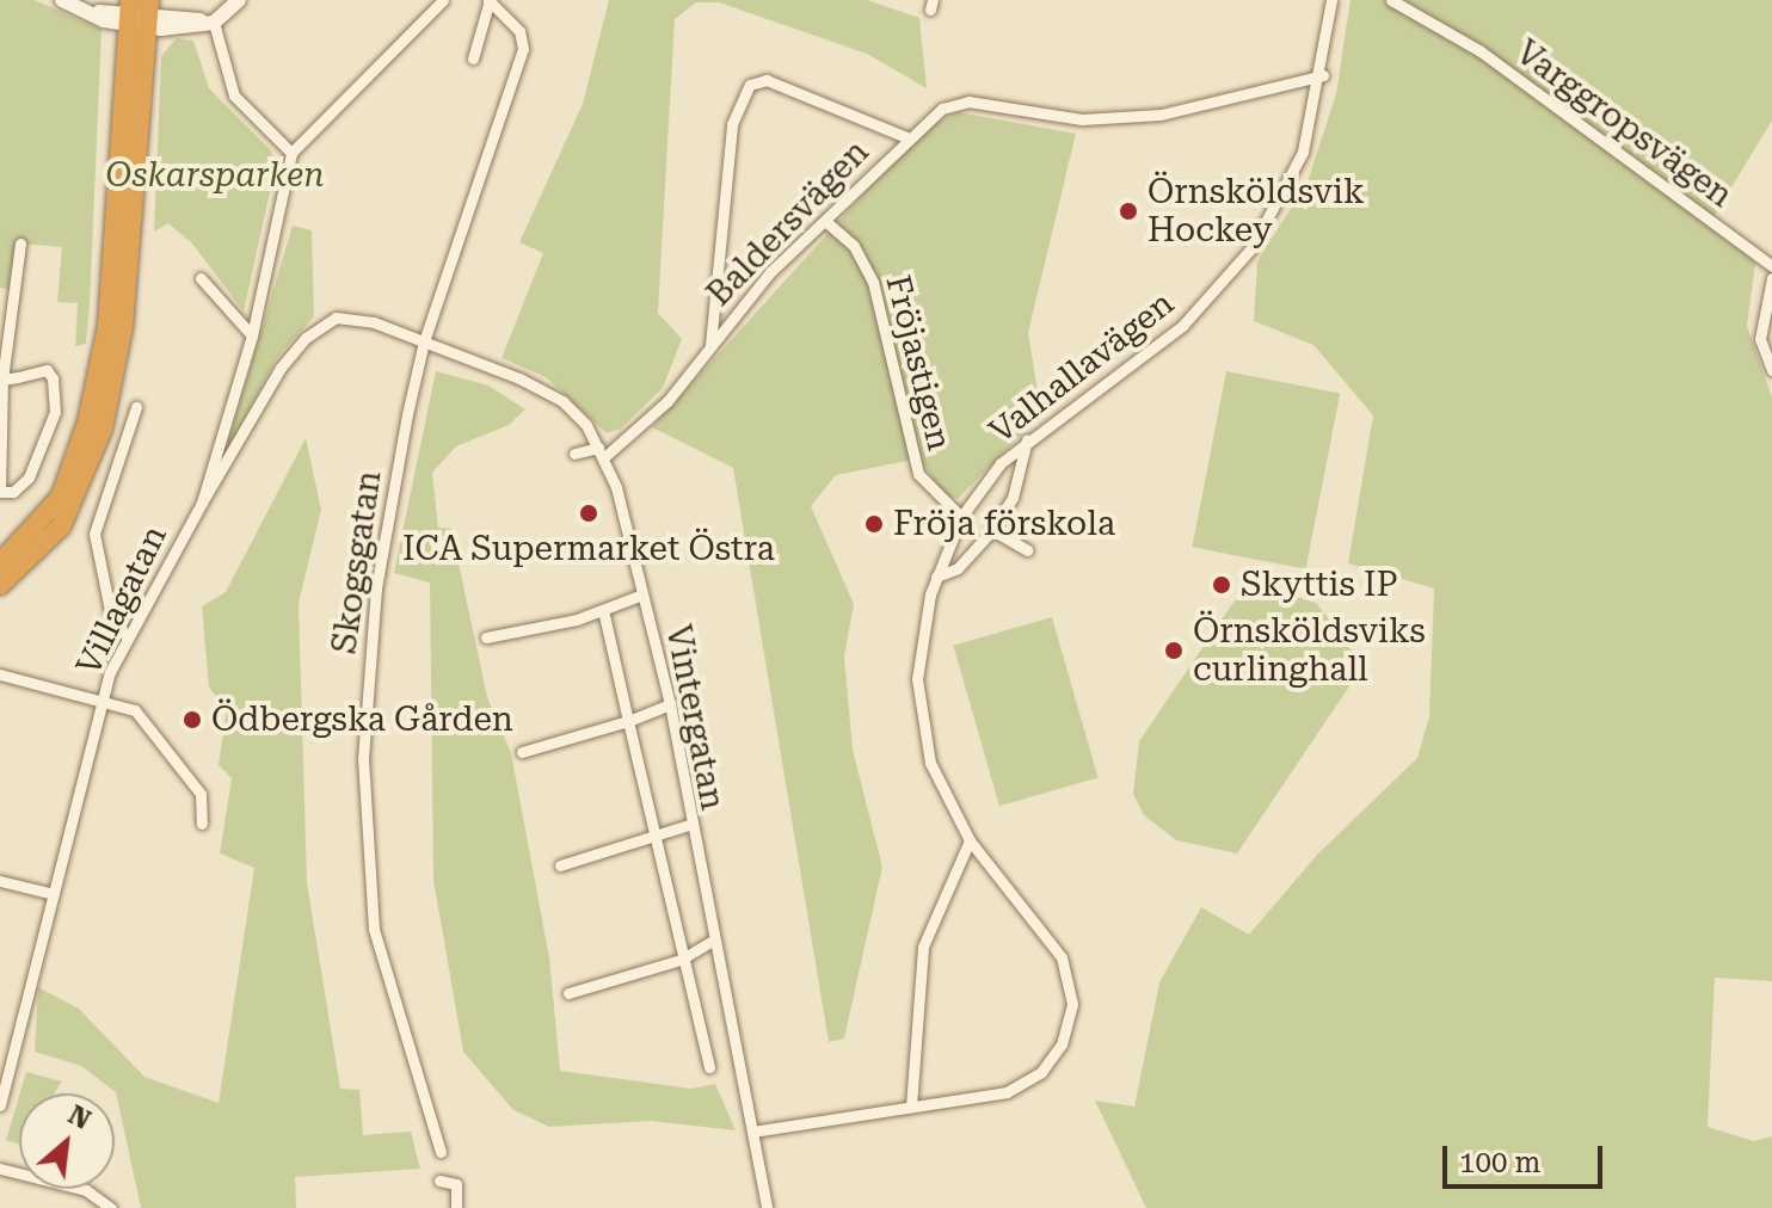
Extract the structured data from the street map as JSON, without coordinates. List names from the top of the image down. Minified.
{"streets":{"street":["Varggropsvägen","Baldersvägen","Fröjastigen","Valhallavägen","Skogsgatan","Villagatan","Vintergatan"]},"crossings":[["Baldersvägen","Fröjastigen"],["Baldersvägen","Valhallavägen"],["Baldersvägen","Vintergatan"],["Fröjastigen","Valhallavägen"],["Valhallavägen","Vintergatan"],["Skogsgatan","Vintergatan"],["Villagatan","Vintergatan"]],"parks":["Oskarsparken"],"places":["Örnsköldsvik Hockey","ICA Supermarket Östra","Fröja förskola","Skyttis IP","Örnsköldsviks curlinghall","Ödbergska Gården"],"scale_bar":"100 m","north":"top right"}
